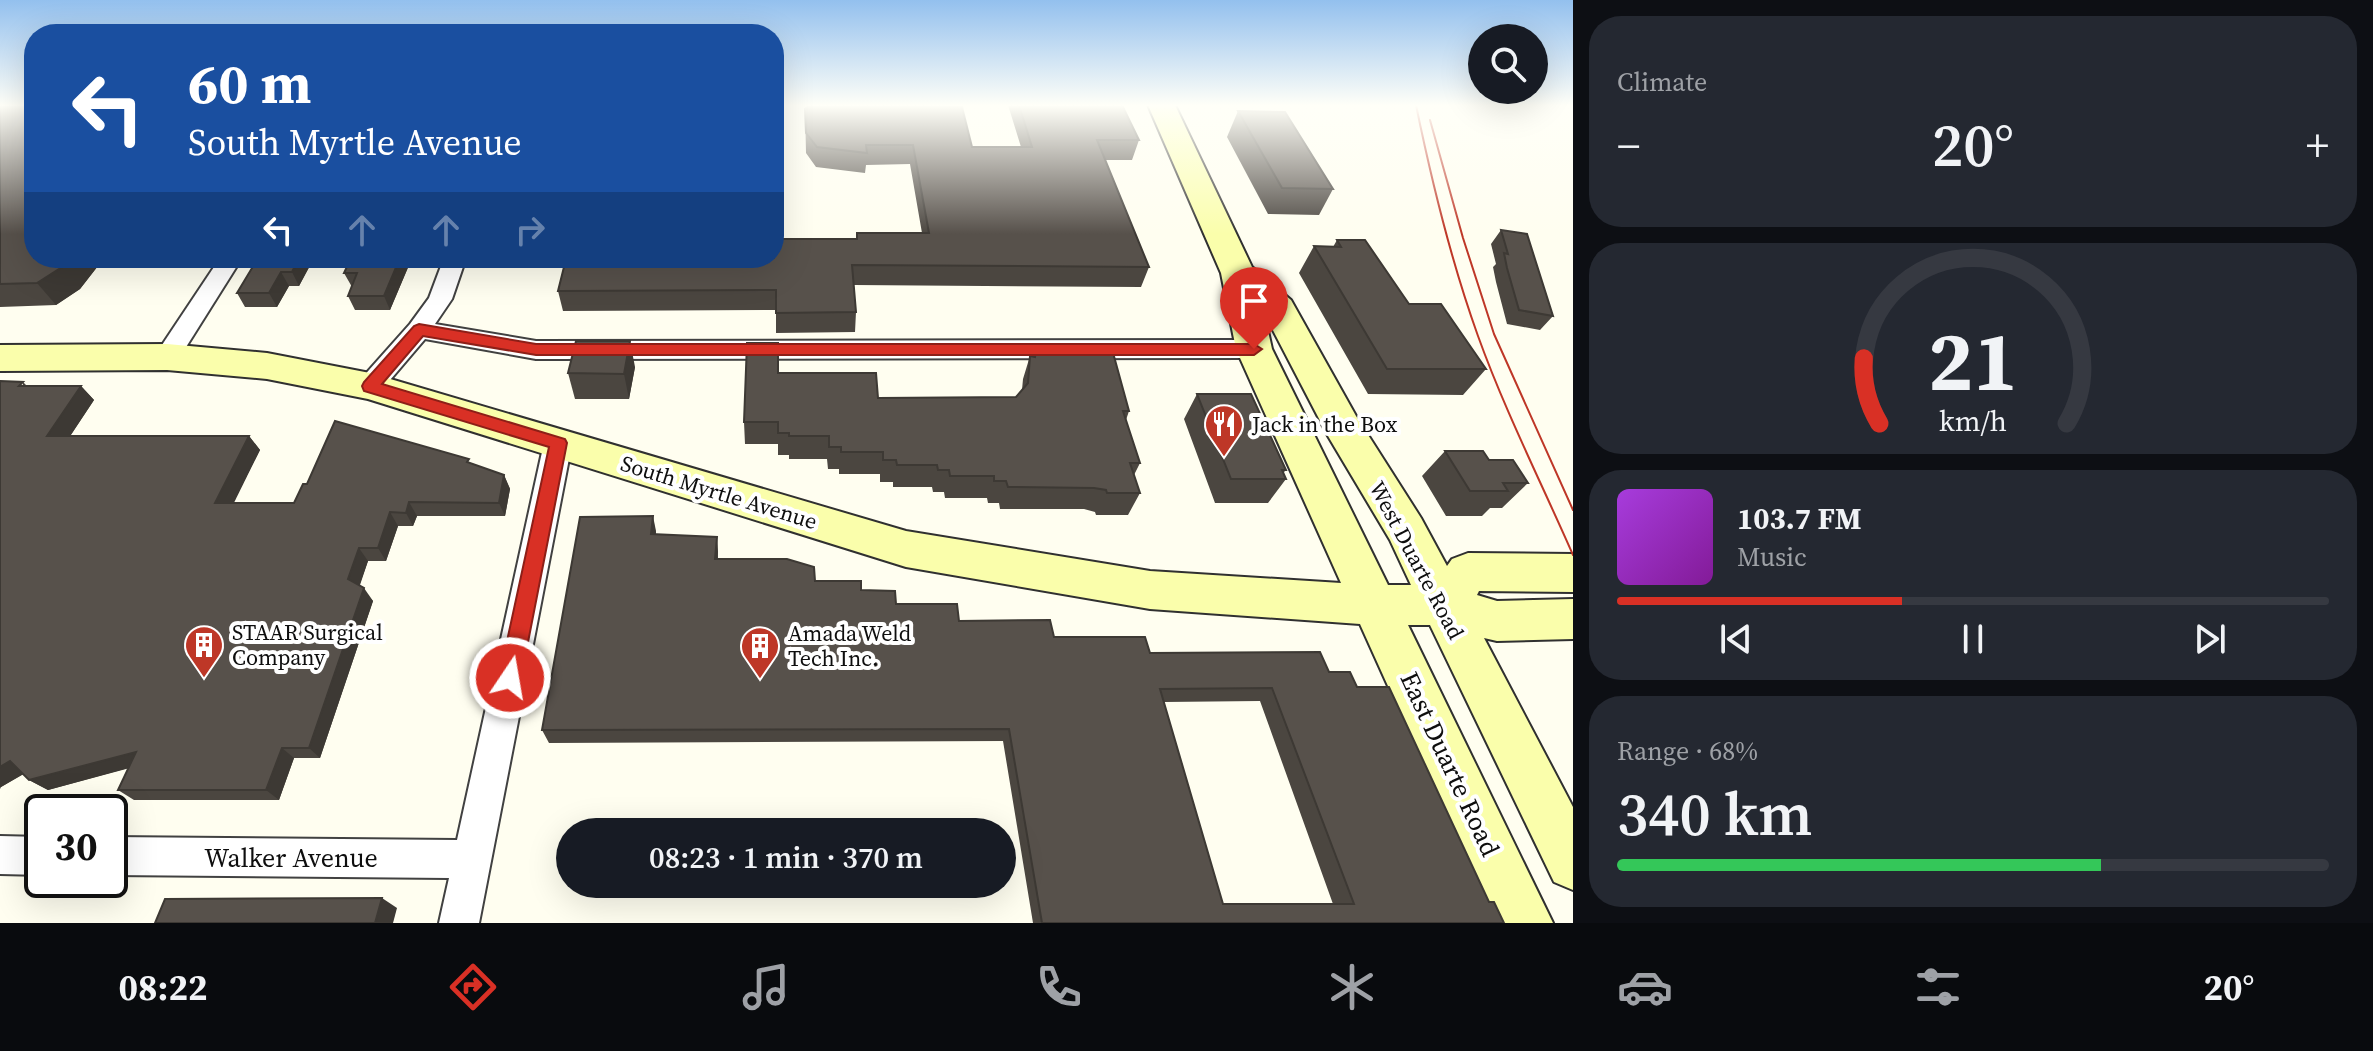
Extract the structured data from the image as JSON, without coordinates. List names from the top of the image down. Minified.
{"streets":{"main road":["South Myrtle Avenue","West Duarte Road","East Duarte Road"],"street":["Walker Avenue"]},"crossings":[["South Myrtle Avenue","West Duarte Road"],["South Myrtle Avenue","East Duarte Road"],["West Duarte Road","East Duarte Road"]],"places":{"restaurant":["Jack in the Box"],"building":["STAAR Surgical Company","Amada Weld Tech Inc."]},"page":{"tile":["Climate",["Range · 68%","340 km"]],"turn":["60 m","South Myrtle Avenue"],"heat":["−","20°","+"],"song":["103.7 FM","Music"],"limit":"30","trip":"08:23 · 1 min · 370 m","tabs":["08:22","20°"],"gauge":["21","km/h"]}}
